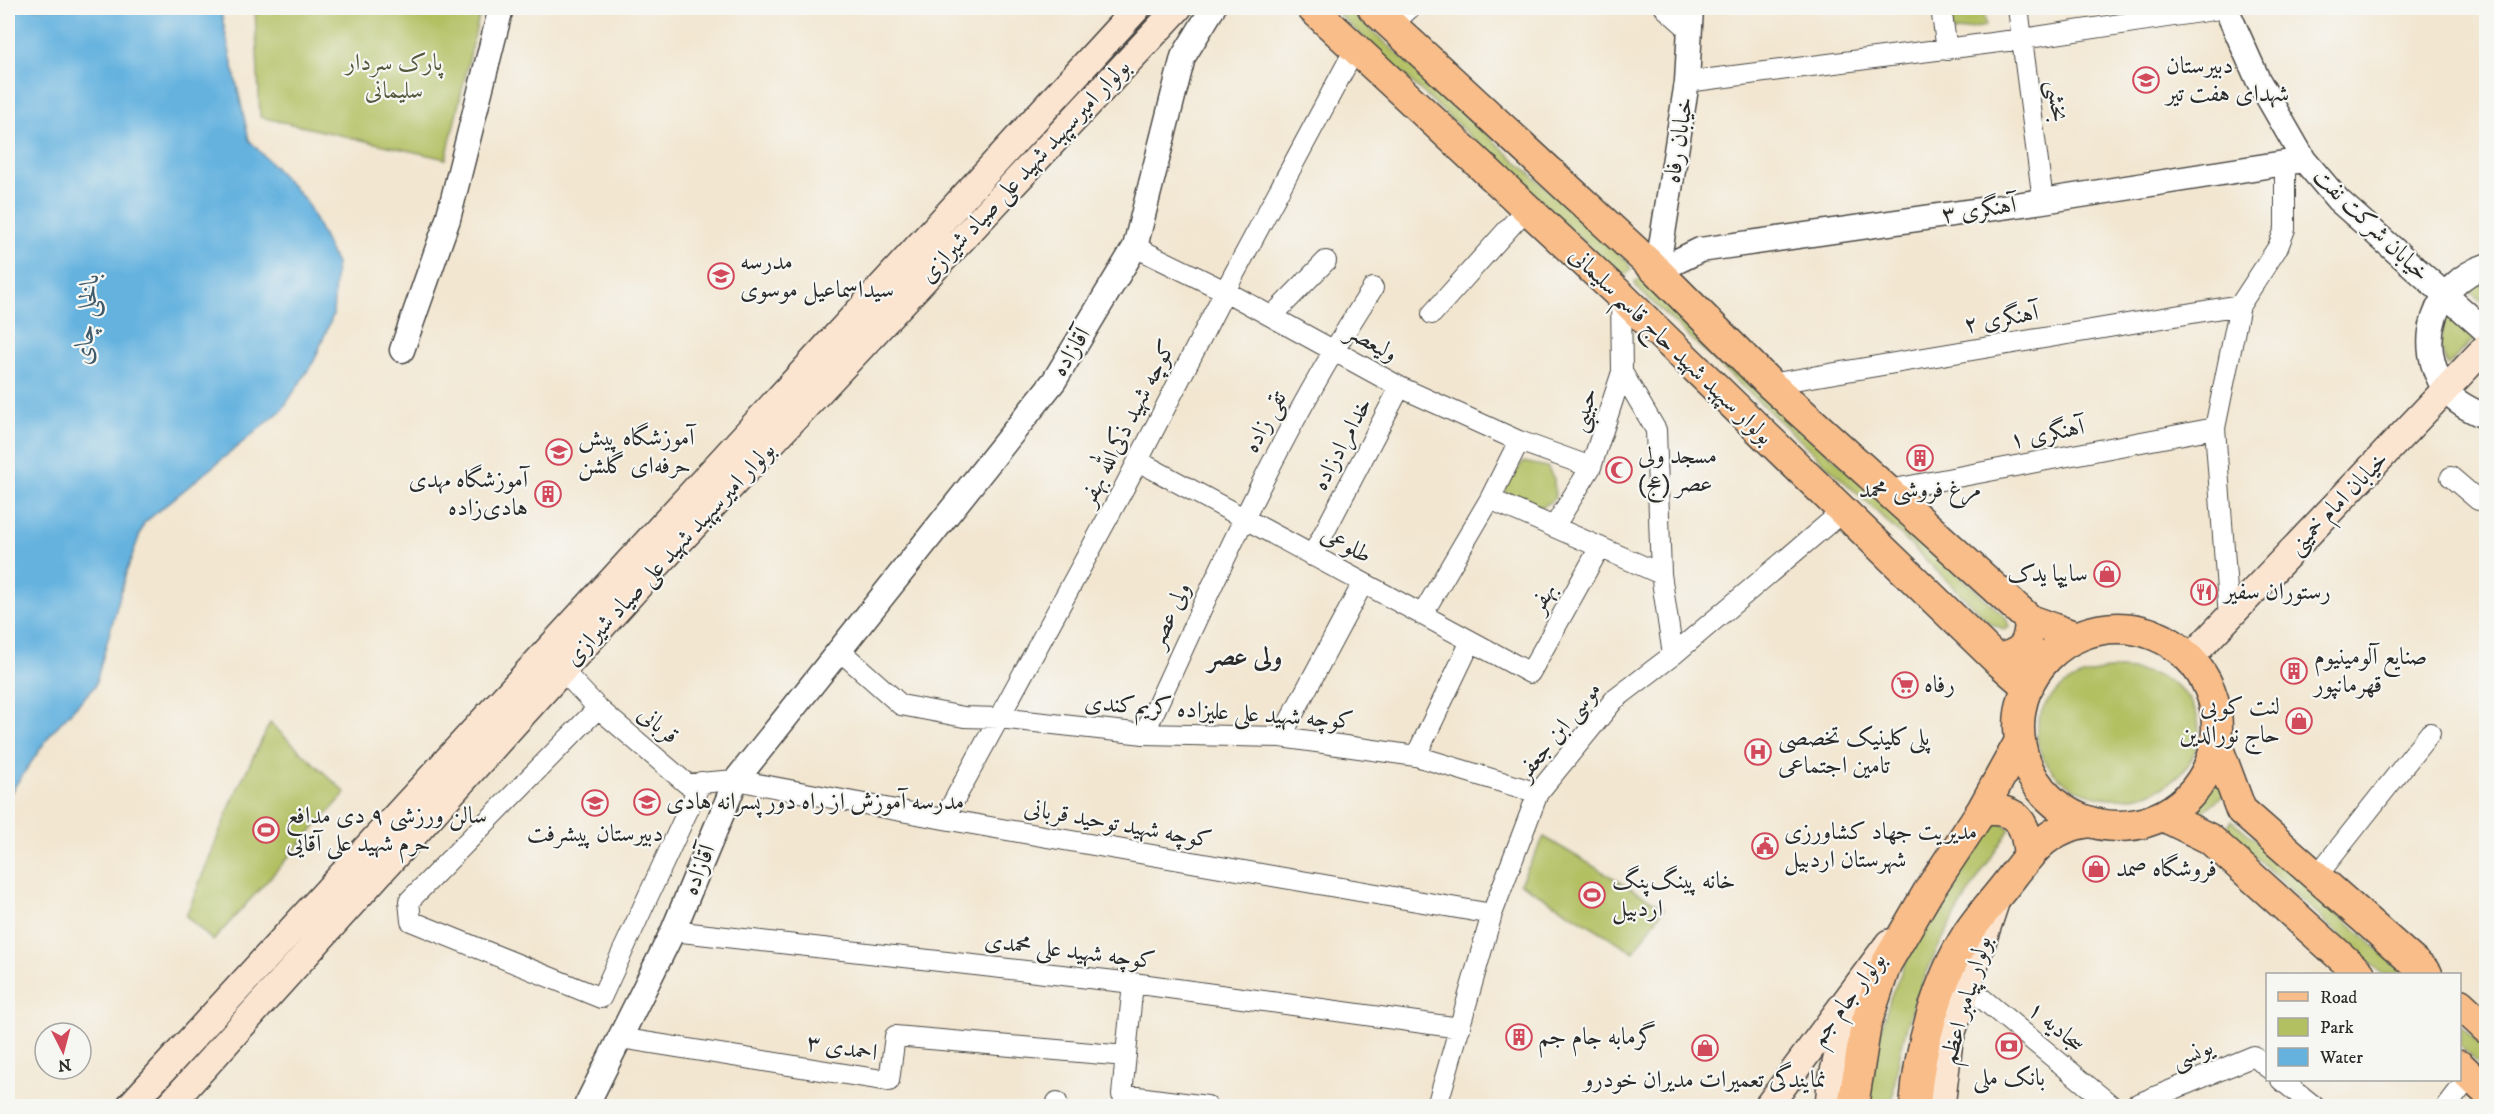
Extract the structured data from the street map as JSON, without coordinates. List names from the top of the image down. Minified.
{"streets":{"main road":["بولوار امیرسپهبد شهید علی صیاد شیرازی","بولوار سپهبد شهید حاج قاسم سلیمانی","خیابان امام خمینی","بولوار جام جم","بولوار پیامبر اعظم"],"street":["بخشی","خیابان رفاه","آهنگری ۳","خیابان شرکت نفت","آهنگری ۲","ولیعصر","آقازاده","حبیبی","تقی زاده","کوچه شهید ذکی‌الله بهفر","آهنگری ۱","خدامرادزاده","طلوعی","بهفر","ولی عصر","کوچه شهید علی علیزاده کریم‌کندی","قربانی","موسی ابن جعفر","کوچه شهید توحید قربانی","کوچه شهید علی محمدی","سجادیه ۱","احمدی ۳","یونسی"]},"crossings":[["بخشی","آهنگری ۳"],["خیابان رفاه","آهنگری ۳"],["خیابان رفاه","بولوار سپهبد شهید حاج قاسم سلیمانی"],["بولوار امیرسپهبد شهید علی صیاد شیرازی","قربانی"],["آهنگری ۳","خیابان شرکت نفت"],["آهنگری ۳","بولوار سپهبد شهید حاج قاسم سلیمانی"],["آهنگری ۲","بولوار سپهبد شهید حاج قاسم سلیمانی"],["ولیعصر","آقازاده"],["ولیعصر","حبیبی"],["ولیعصر","تقی زاده"],["ولیعصر","کوچه شهید ذکی‌الله بهفر"],["ولیعصر","خدامرادزاده"],["بولوار سپهبد شهید حاج قاسم سلیمانی","حبیبی"],["بولوار سپهبد شهید حاج قاسم سلیمانی","کوچه شهید ذکی‌الله بهفر"],["بولوار سپهبد شهید حاج قاسم سلیمانی","آهنگری ۱"],["بولوار سپهبد شهید حاج قاسم سلیمانی","خیابان امام خمینی"],["بولوار سپهبد شهید حاج قاسم سلیمانی","موسی ابن جعفر"],["بولوار سپهبد شهید حاج قاسم سلیمانی","بولوار پیامبر اعظم"],["آقازاده","قربانی"],["آقازاده","کوچه شهید توحید قربانی"],["آقازاده","کوچه شهید علی محمدی"],["آقازاده","احمدی ۳"],["تقی زاده","طلوعی"],["تقی زاده","ولی عصر"],["کوچه شهید ذکی‌الله بهفر","طلوعی"],["کوچه شهید ذکی‌الله بهفر","کوچه شهید علی علیزاده کریم‌کندی"],["کوچه شهید ذکی‌الله بهفر","کوچه شهید توحید قربانی"],["خدامرادزاده","طلوعی"],["خیابان امام خمینی","بولوار پیامبر اعظم"],["طلوعی","بهفر"],["طلوعی","ولی عصر"],["ولی عصر","کوچه شهید علی علیزاده کریم‌کندی"],["کوچه شهید علی علیزاده کریم‌کندی","موسی ابن جعفر"],["قربانی","کوچه شهید توحید قربانی"],["موسی ابن جعفر","کوچه شهید توحید قربانی"],["موسی ابن جعفر","کوچه شهید علی محمدی"],["بولوار پیامبر اعظم","سجادیه ۱"]],"districts":["ولی عصر"],"water":["بالخلی چای"],"parks":["پارک سردار سلیمانی"],"places":{"school or university":["دبیرستان شهدای هفت تیر","مدرسه سیداسماعیل موسوی","آموزشگاه پیش حرفه‌ای گلشن","مدرسه آموزش از راه دور پسرانه هادی","دبیرستان پیشرفت"],"building":["مرغ فروشی محمد","آموزشگاه مهدی هادی‌زاده","صنایع آلومینیوم قهرمانپور","گرمابه جام جم"],"mosque":["مسجد ولی عصر (عج)"],"shop":["سایپا یدک","لنت کوبی حاج نورالدین","فروشگاه صمد","نمایندگی تعمیرات مدیران خودرو"],"restaurant":["رستوران سفیر"],"supermarket":["رفاه"],"hospital":["پلی‌کلینیک تخصصی تامین اجتماعی"],"sports":["سالن ورزشی ۹ دی مدافع حرم شهید علی آقایی","خانه پینگ‌پنگ اردبیل"],"public building":["مدیریت جهاد کشاورزی شهرستان اردبیل"],"bank":["بانک ملی"]},"legend":["Road","Park","Water"],"north":"bottom"}
